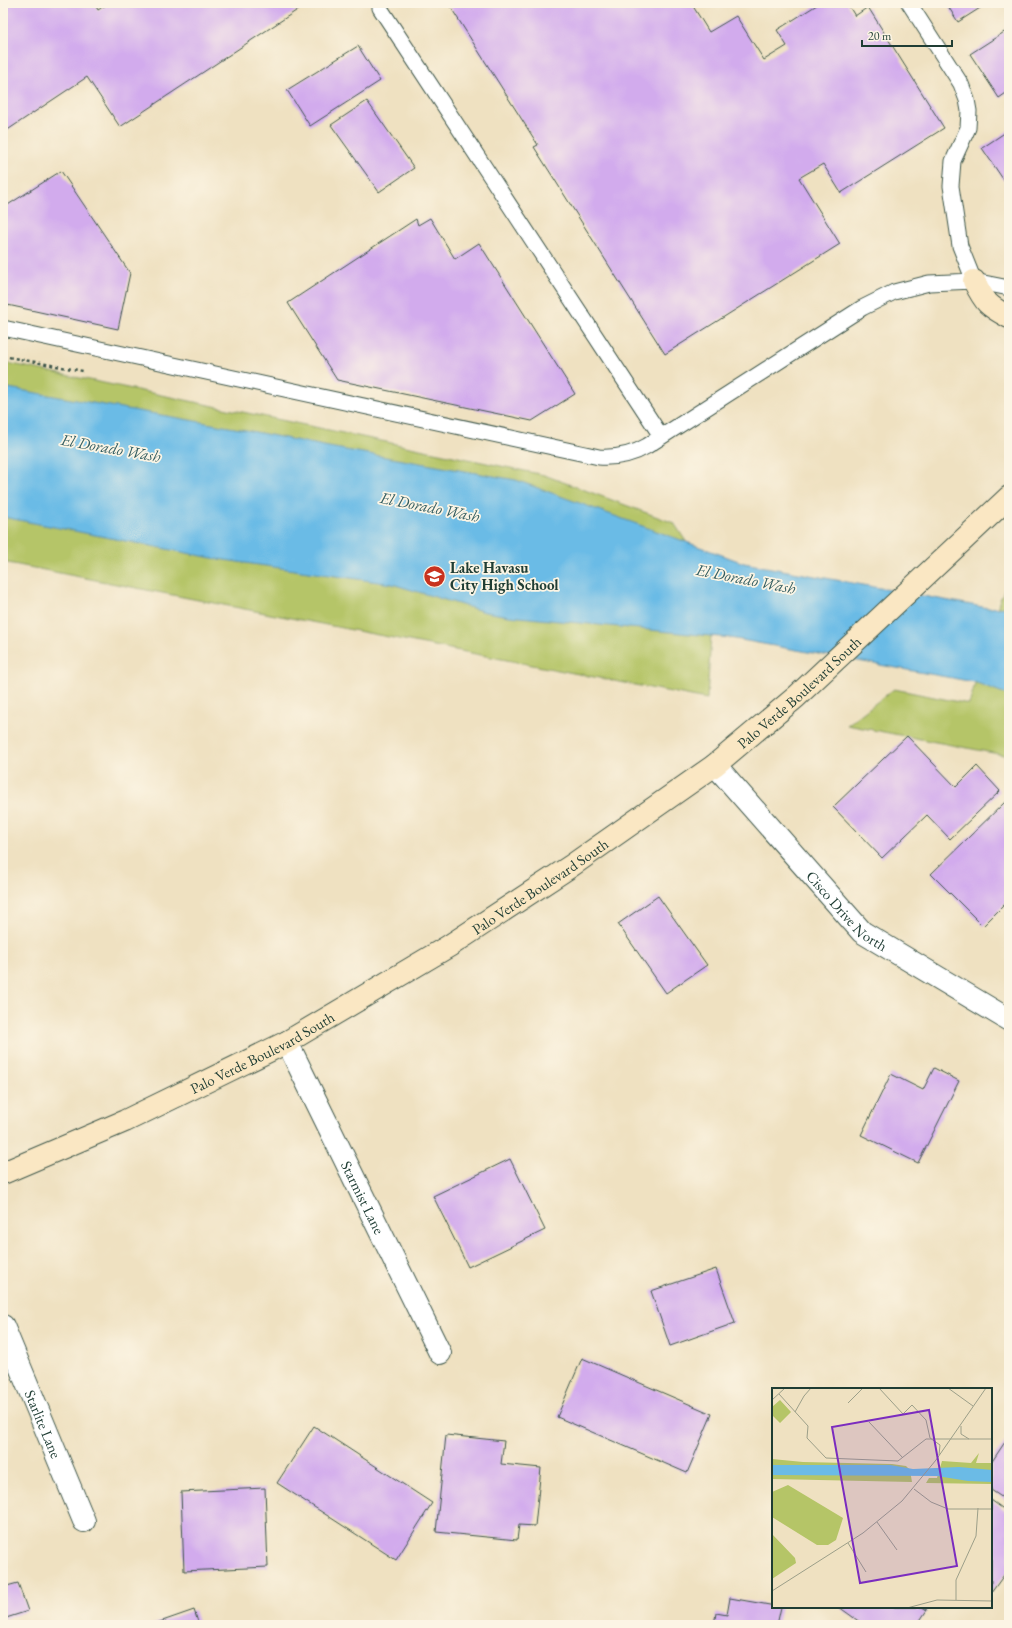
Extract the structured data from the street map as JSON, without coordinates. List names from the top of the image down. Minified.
{"streets":{"main road":["Palo Verde Boulevard South"],"street":["Cisco Drive North","Starmist Lane","Starlite Lane"]},"crossings":[["Palo Verde Boulevard South","Cisco Drive North"],["Palo Verde Boulevard South","Starmist Lane"]],"water":["El Dorado Wash"],"places":{"school or university":["Lake Havasu City High School"]},"scale_bar":"20 m"}
